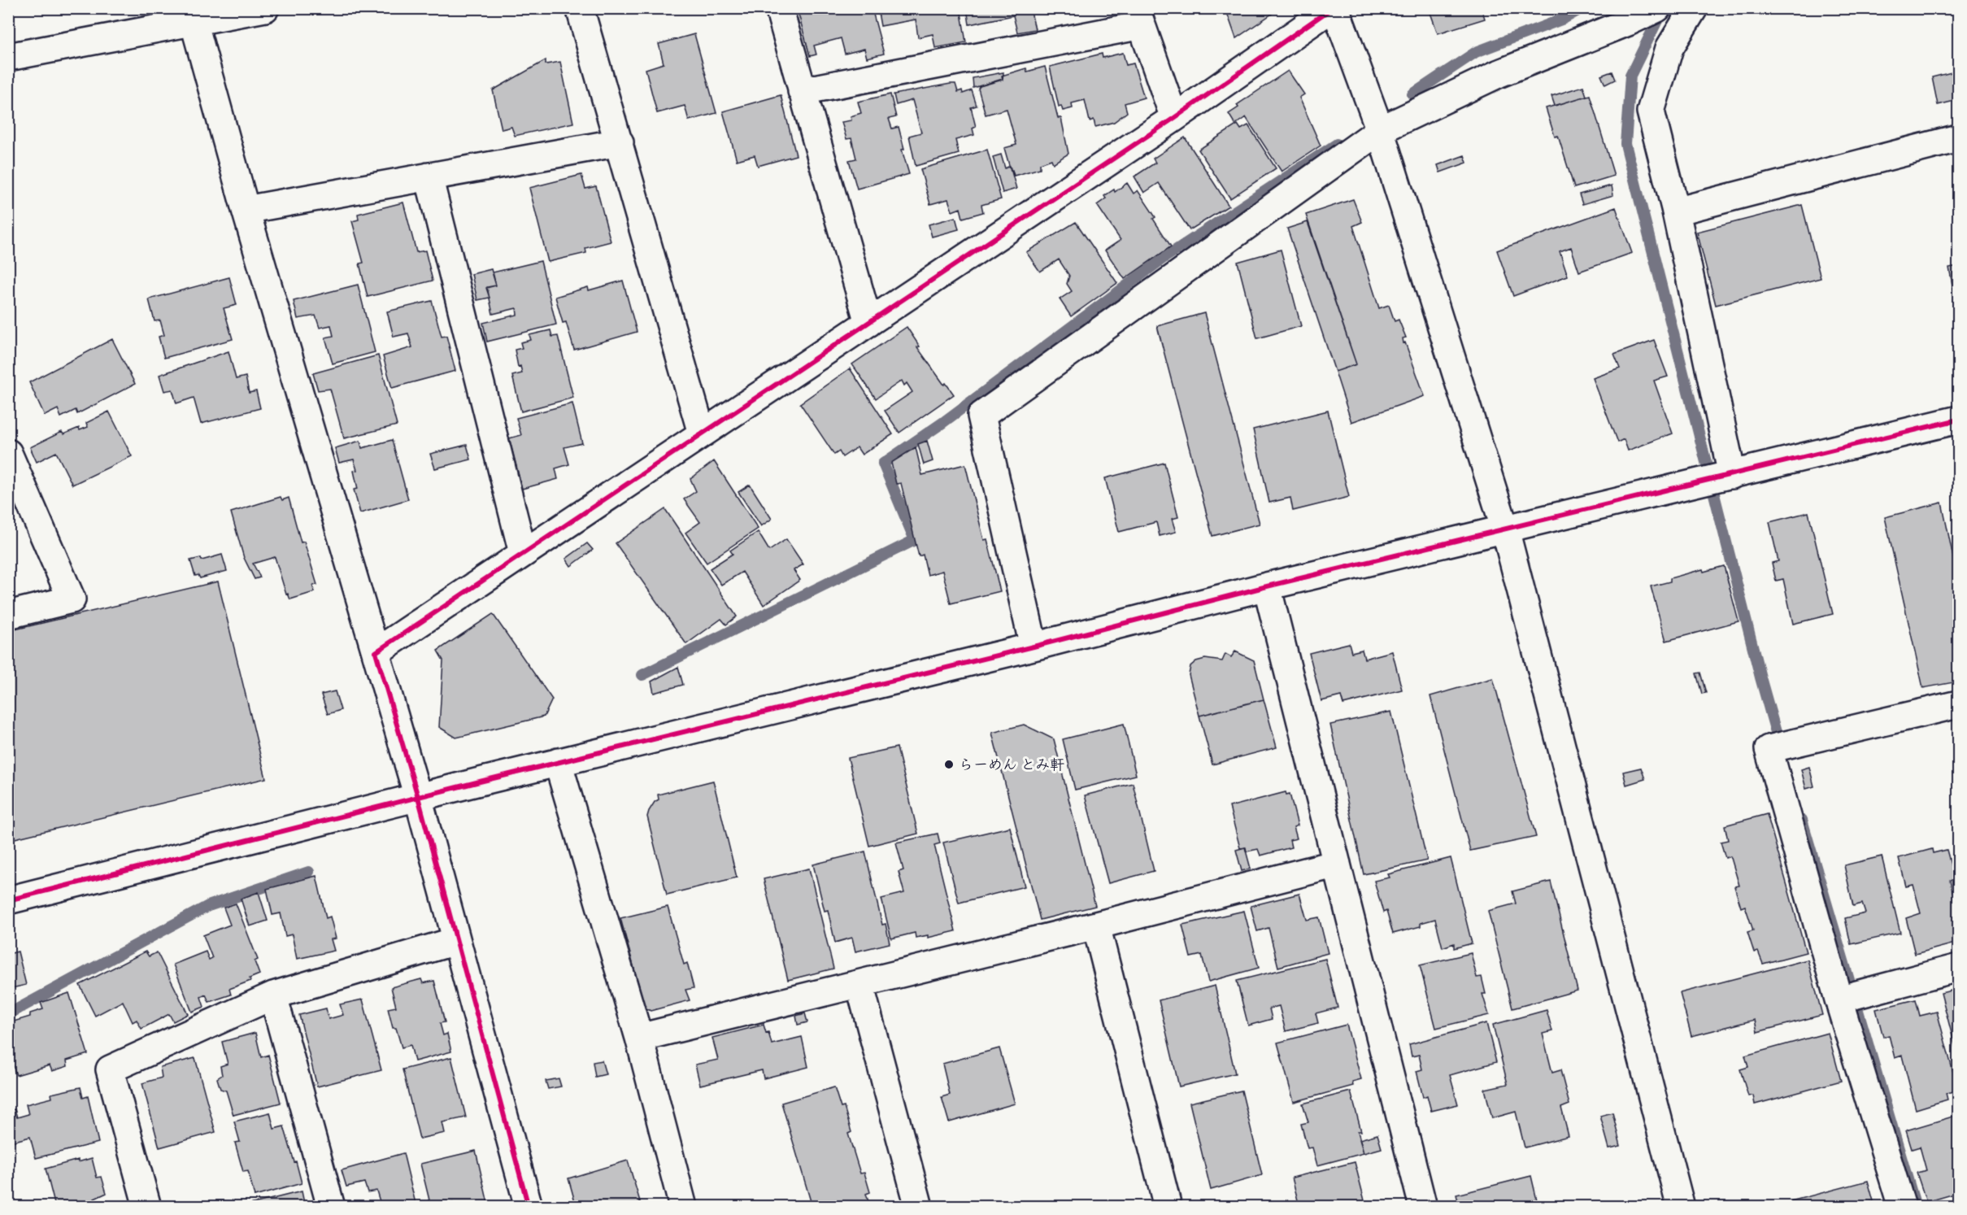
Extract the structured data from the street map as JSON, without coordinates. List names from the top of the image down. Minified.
{"places":["らーめん とみ軒"]}
